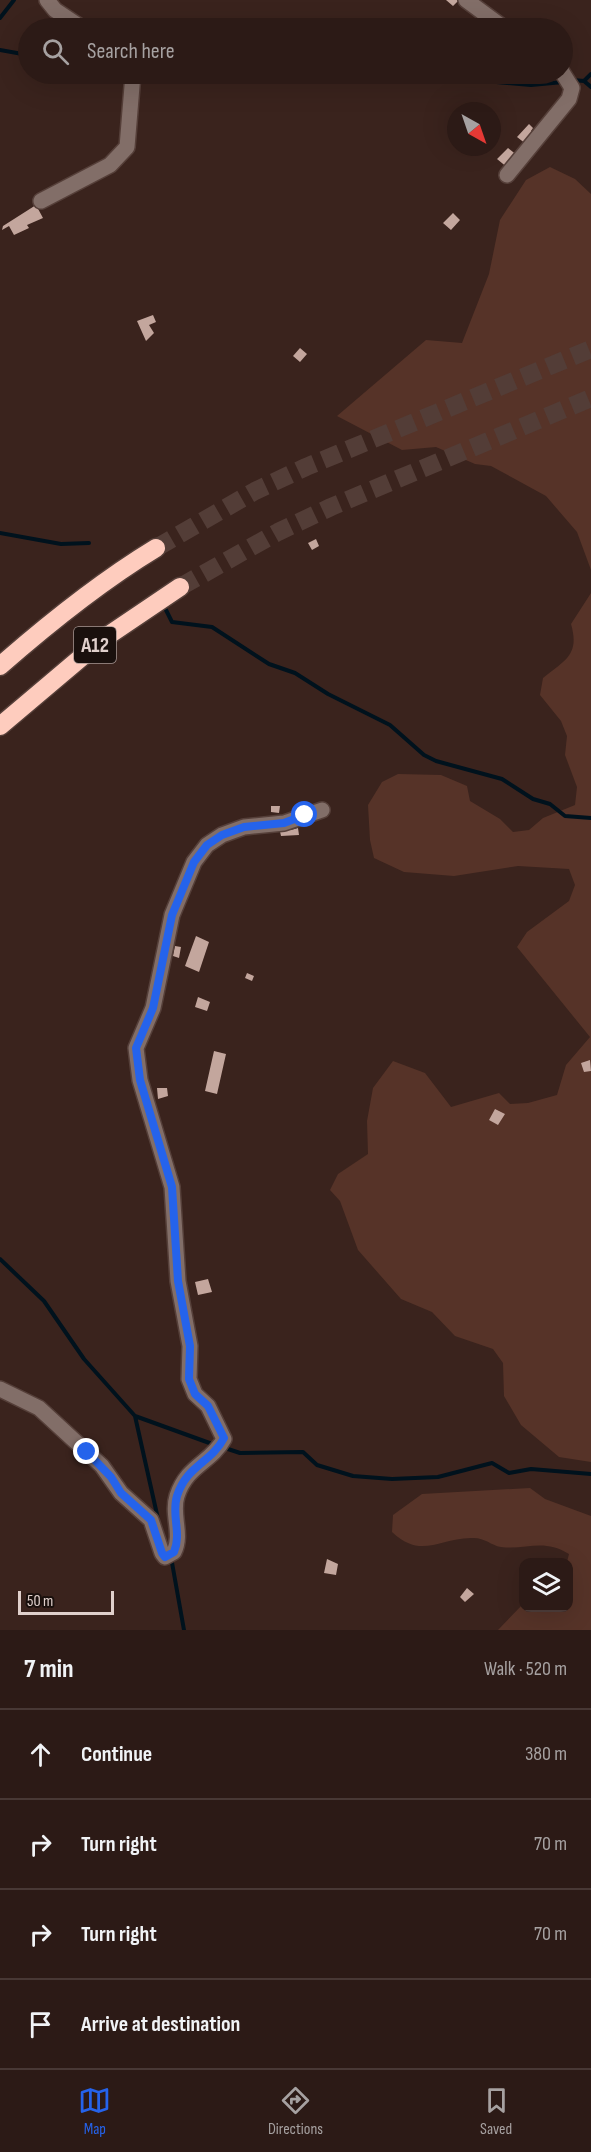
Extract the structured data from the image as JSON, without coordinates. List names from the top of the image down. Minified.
{"streets":{"highway":["A12"]},"scale_bar":"50 m","north":"bottom right","page":{"search":"Search here","scale":"50 m","heading":["7 min","Walk · 520 m"],"list":[["Continue","380 m"],["Turn right","70 m"],["Turn right","70 m"],"Arrive at destination"],"nav":["Map","Directions","Saved"]}}
